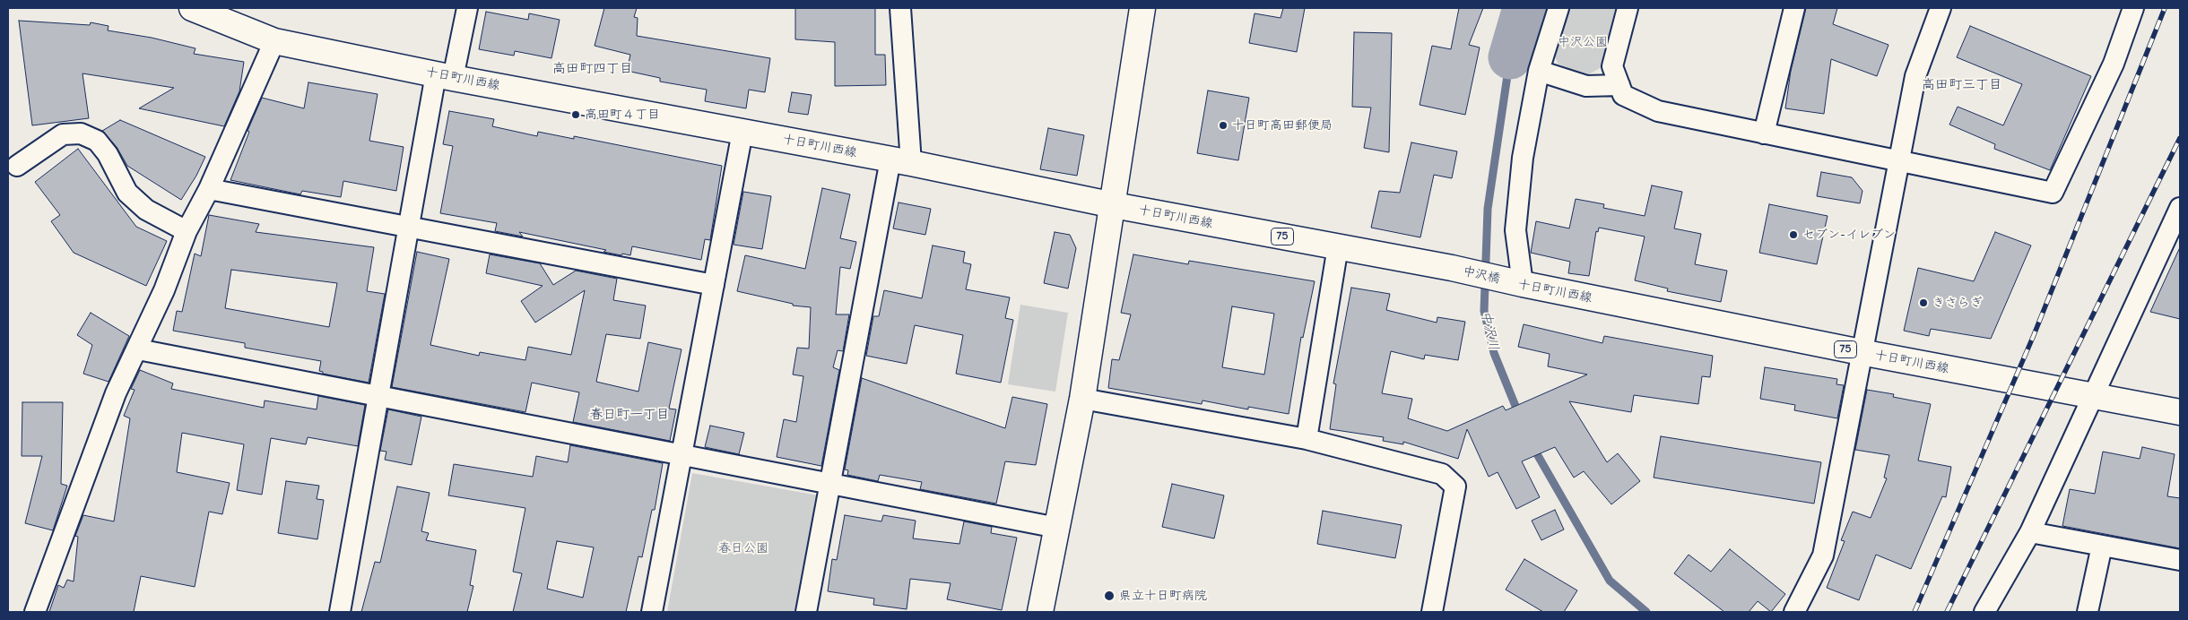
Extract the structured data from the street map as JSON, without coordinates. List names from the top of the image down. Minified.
{"streets":{"main road":["十日町川西線","75","中沢橋"]},"crossings":[["十日町川西線","中沢橋"]],"districts":["高田町四丁目","高田町三丁目","春日町一丁目"],"water":["中沢川"],"parks":["中沢公園","春日公園"],"places":["高田町４丁目","十日町高田郵便局","セブン-イレブン","きさらぎ","県立十日町病院"]}
